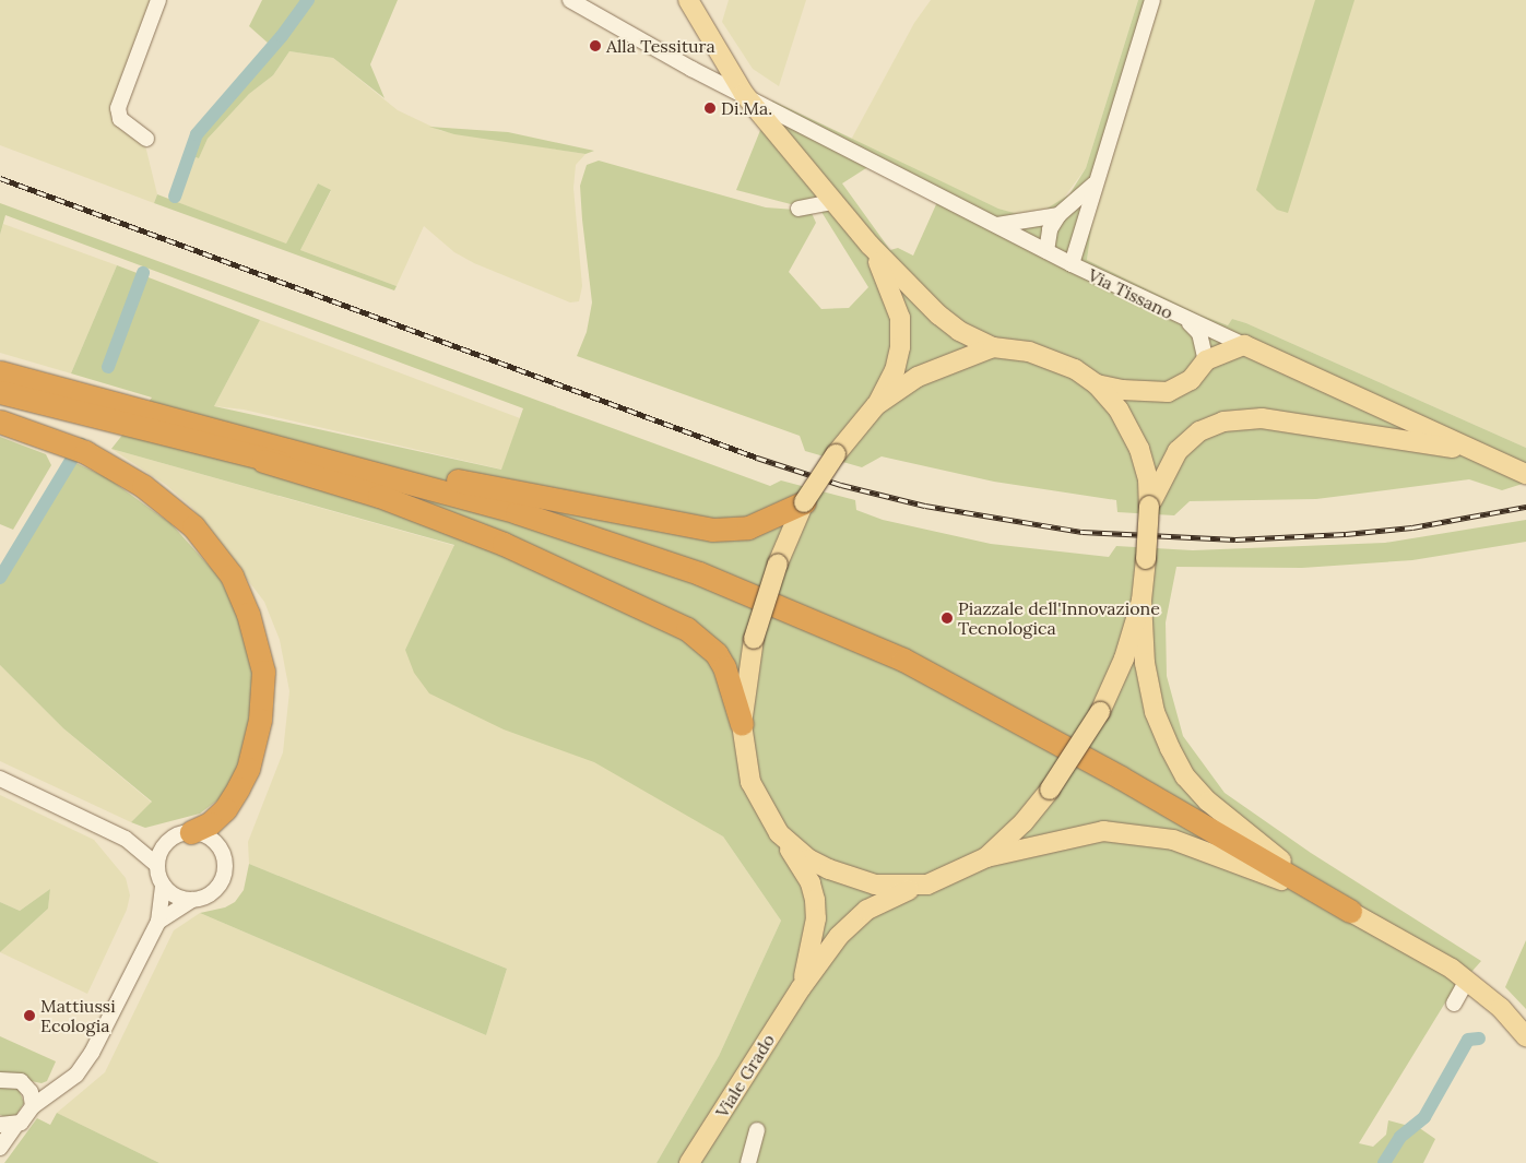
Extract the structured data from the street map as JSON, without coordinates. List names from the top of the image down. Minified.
{"streets":{"main road":["Via Tissano","Viale Grado"]},"places":["Alla Tessitura","Di.Ma.","Piazzale dell'Innovazione Tecnologica","Mattiussi Ecologia"]}
